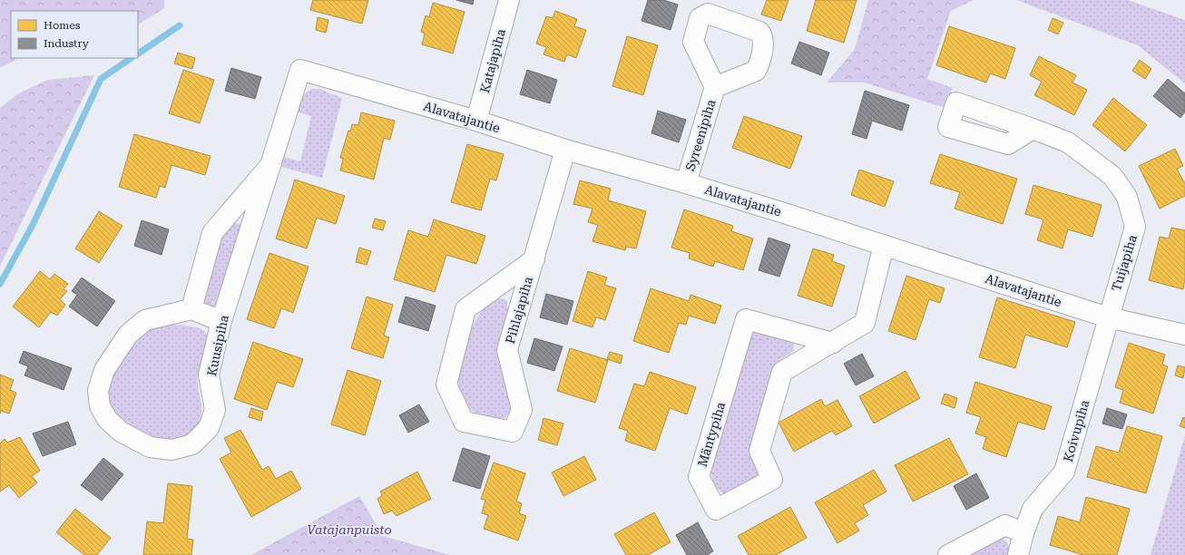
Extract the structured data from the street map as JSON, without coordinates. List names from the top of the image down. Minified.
{"streets":{"street":["Katajapiha","Alavatajantie","Syreenipiha","Tuijapiha","Pihlajapiha","Kuusipiha","Koivupiha","Mäntypiha"]},"crossings":[["Katajapiha","Alavatajantie"],["Alavatajantie","Syreenipiha"],["Alavatajantie","Tuijapiha"],["Alavatajantie","Pihlajapiha"],["Alavatajantie","Kuusipiha"],["Alavatajantie","Koivupiha"],["Alavatajantie","Mäntypiha"],["Tuijapiha","Koivupiha"]],"parks":["Vatajanpuisto"],"legend":["Homes","Industry"]}
